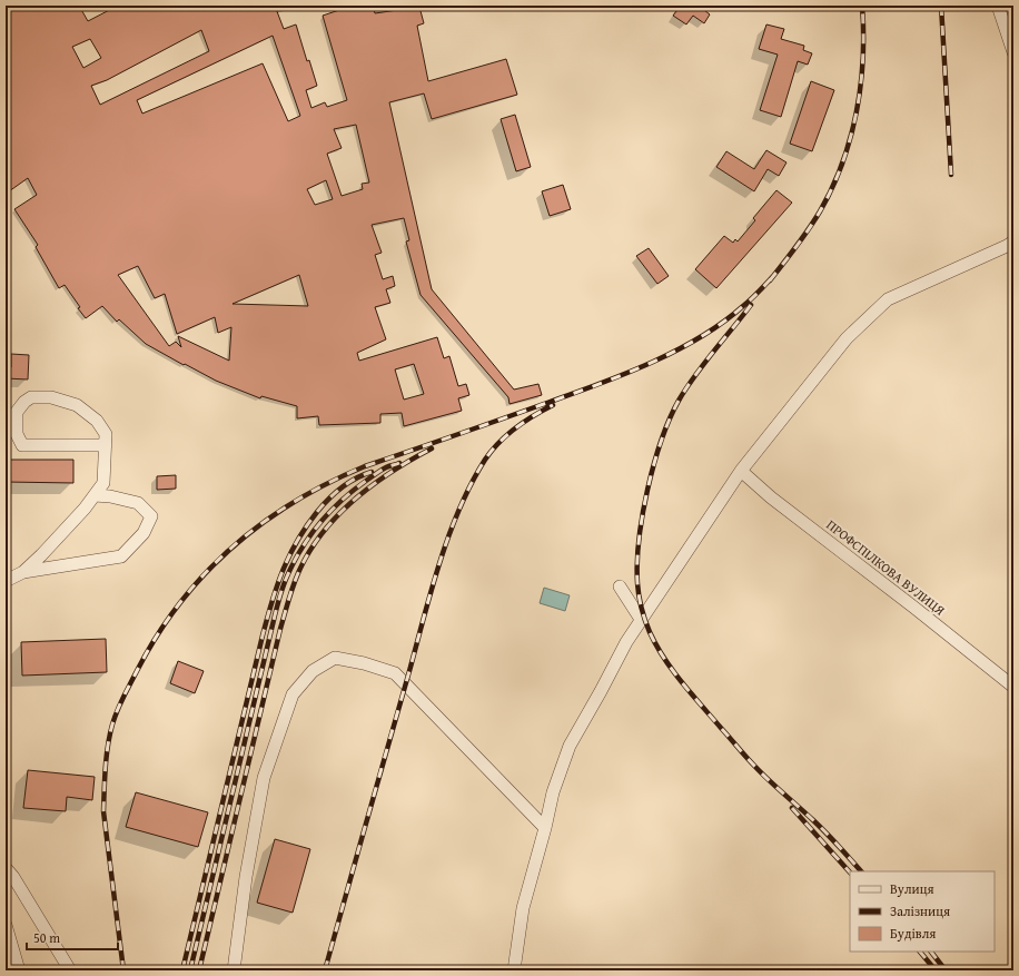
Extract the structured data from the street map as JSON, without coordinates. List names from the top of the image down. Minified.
{"streets":{"street":["ПРОФСПІЛКОВА ВУЛИЦЯ"]},"legend":["Вулиця","Залізниця","Будівля"],"scale_bar":"50 m"}
